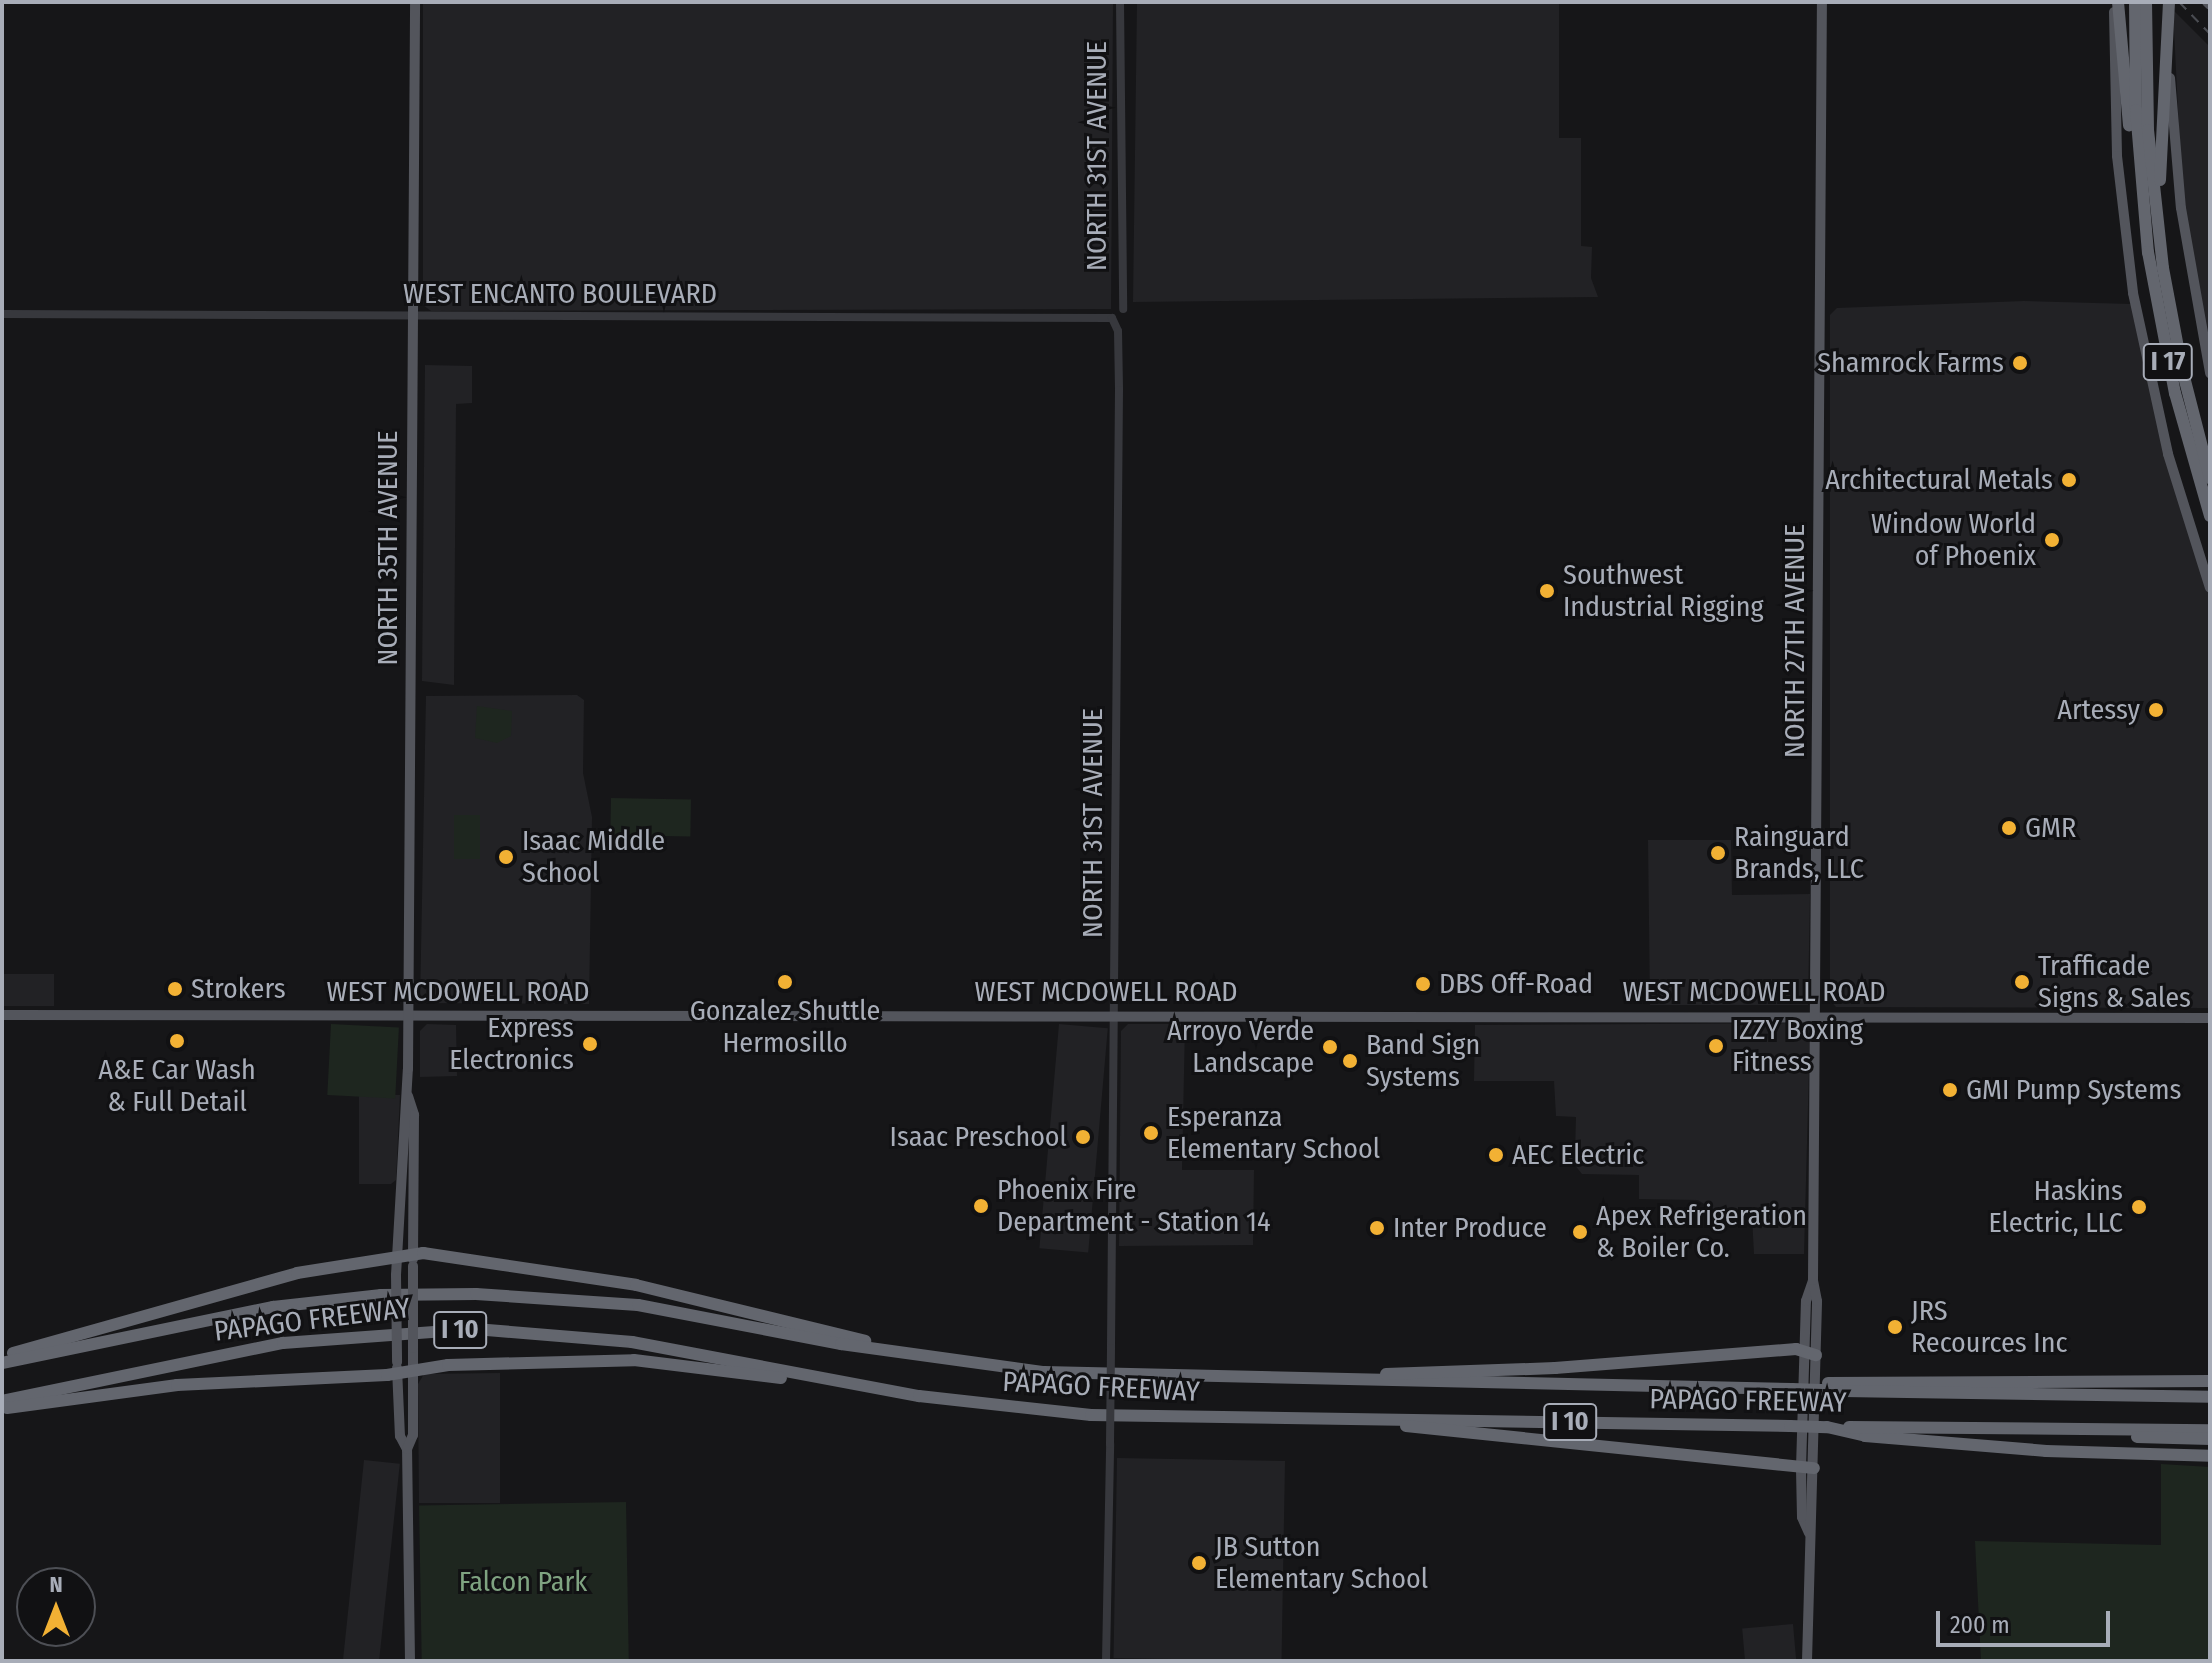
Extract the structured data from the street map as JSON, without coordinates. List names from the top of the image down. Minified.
{"streets":{"highway":["I 17","PAPAGO FREEWAY","I 10"],"main road":["NORTH 35TH AVENUE","NORTH 27TH AVENUE","WEST MCDOWELL ROAD"],"street":["NORTH 31ST AVENUE","WEST ENCANTO BOULEVARD"]},"crossings":[["NORTH 31ST AVENUE","WEST ENCANTO BOULEVARD"],["NORTH 31ST AVENUE","WEST MCDOWELL ROAD"],["WEST ENCANTO BOULEVARD","NORTH 35TH AVENUE"],["NORTH 35TH AVENUE","WEST MCDOWELL ROAD"],["NORTH 27TH AVENUE","WEST MCDOWELL ROAD"]],"parks":["Falcon Park"],"places":["Shamrock Farms","Architectural Metals","Window World of Phoenix","Southwest Industrial Rigging","Artessy","GMR","Rainguard Brands, LLC","Isaac Middle School","Gonzalez Shuttle Hermosillo","Trafficade Signs & Sales","DBS Off-Road","Strokers","A&E Car Wash & Full Detail","Express Electronics","IZZY Boxing Fitness","Arroyo Verde Landscape","Band Sign Systems","GMI Pump Systems","Esperanza Elementary School","Isaac Preschool","AEC Electric","Phoenix Fire Department - Station 14","Haskins Electric, LLC","Inter Produce","Apex Refrigeration & Boiler Co.","JRS Recources Inc","JB Sutton Elementary School"],"scale_bar":"200 m","north":"top"}
